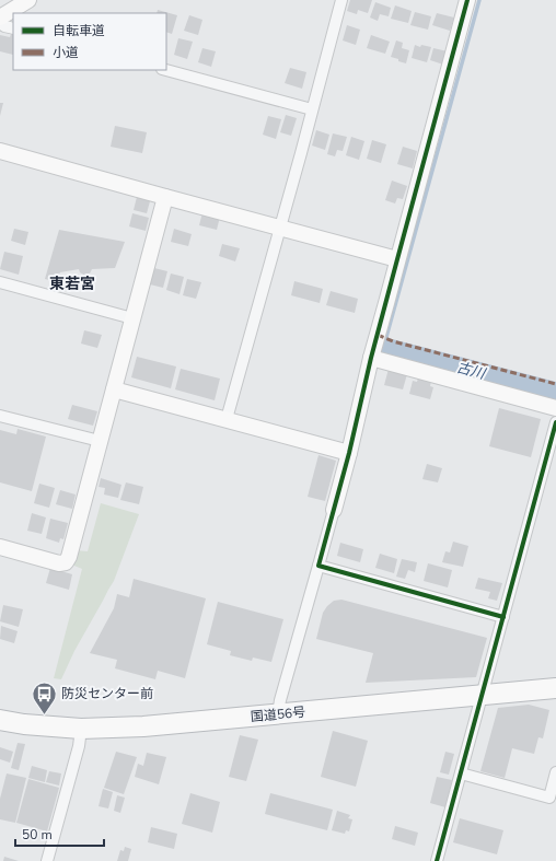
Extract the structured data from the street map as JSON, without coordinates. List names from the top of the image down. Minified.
{"streets":{"highway":["国道56号"]},"districts":["東若宮"],"water":["古川"],"places":{"bus stop":["防災センター前"]},"legend":["自転車道","小道"],"scale_bar":"50 m"}
